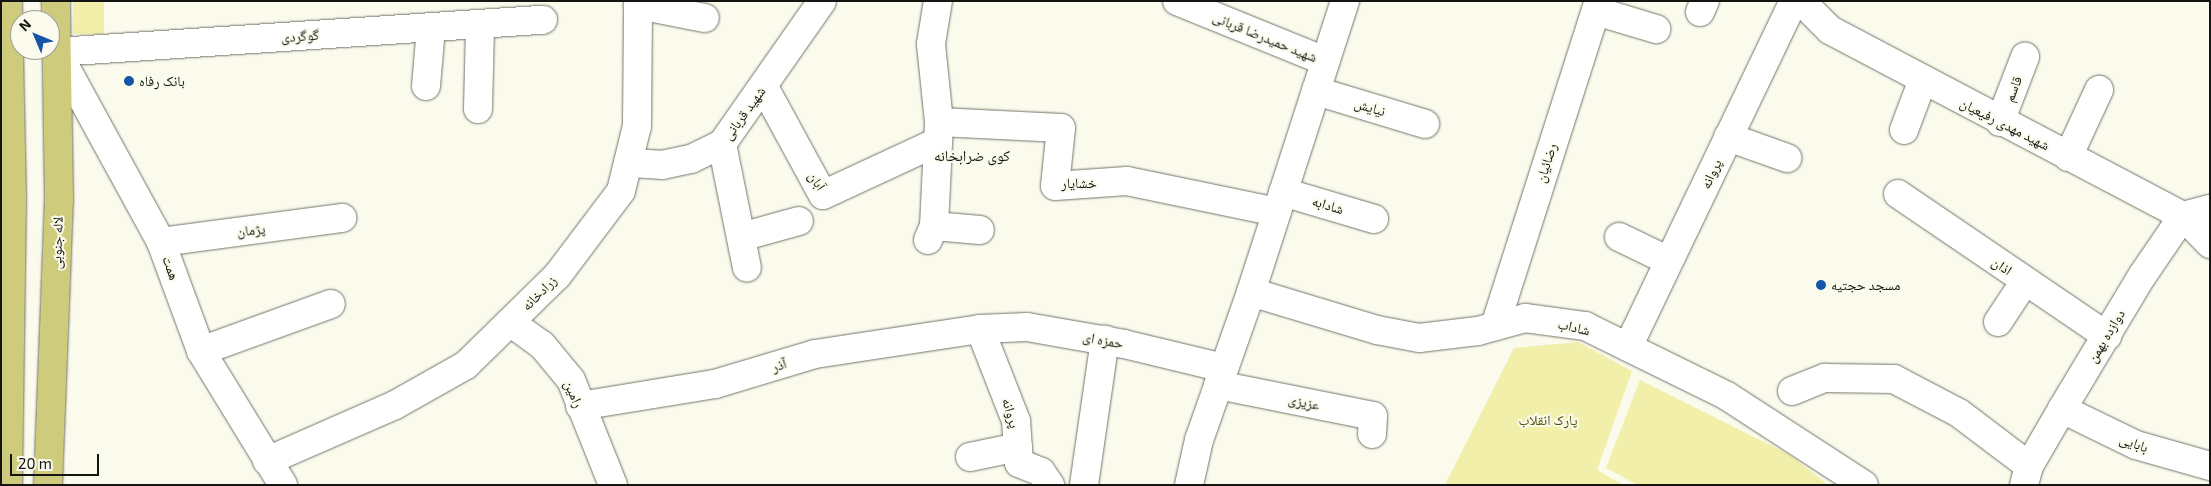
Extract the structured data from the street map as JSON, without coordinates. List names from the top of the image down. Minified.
{"streets":{"main road":["لاله جنوبی"],"street":["گوگردی","شهید حمیدرضا قربانی","قاسم","نیایش","شهید قربانی","شهید مهدی رفیعیان","رضائیان","پروانه","آبان","خشایار","شادابه","پژمان","اذان","همت","زرادخانه","شاداب","دوازده بهمن","حمزه ای","آذر","رامین","عزیزی","بابایی"]},"crossings":[["قاسم","شهید مهدی رفیعیان"],["شهید قربانی","آبان"],["شهید قربانی","زرادخانه"],["شهید مهدی رفیعیان","دوازده بهمن"],["رضائیان","شاداب"],["پروانه","شاداب"],["پروانه","حمزه ای"],["پروانه","آذر"],["آبان","خشایار"],["خشایار","شادابه"],["پژمان","همت"],["اذان","دوازده بهمن"],["همت","زرادخانه"],["زرادخانه","رامین"],["دوازده بهمن","بابایی"],["حمزه ای","آذر"],["حمزه ای","عزیزی"],["آذر","رامین"]],"districts":["کوی ضرابخانه"],"parks":["پارک انقلاب"],"places":["بانک رفاه","مسجد حجتیه"],"scale_bar":"20 m","north":"top left"}
